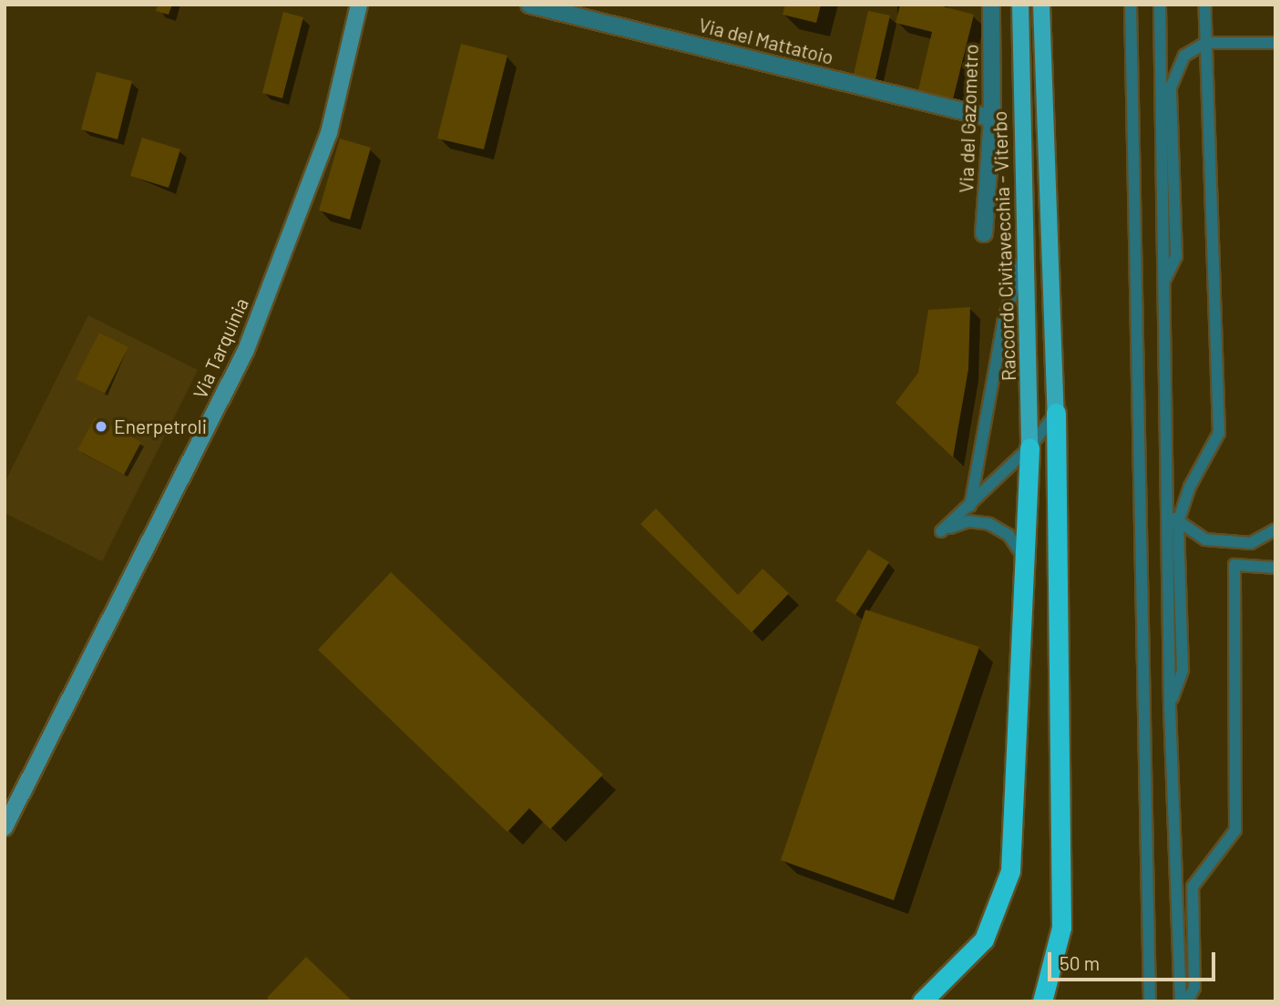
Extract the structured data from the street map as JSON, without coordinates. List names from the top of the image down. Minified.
{"streets":{"main road":["Raccordo Civitavecchia - Viterbo","Via Tarquinia"],"street":["Via del Mattatoio","Via del Gazometro"]},"crossings":[["Via del Mattatoio","Via del Gazometro"]],"places":["Enerpetroli"],"scale_bar":"50 m"}
